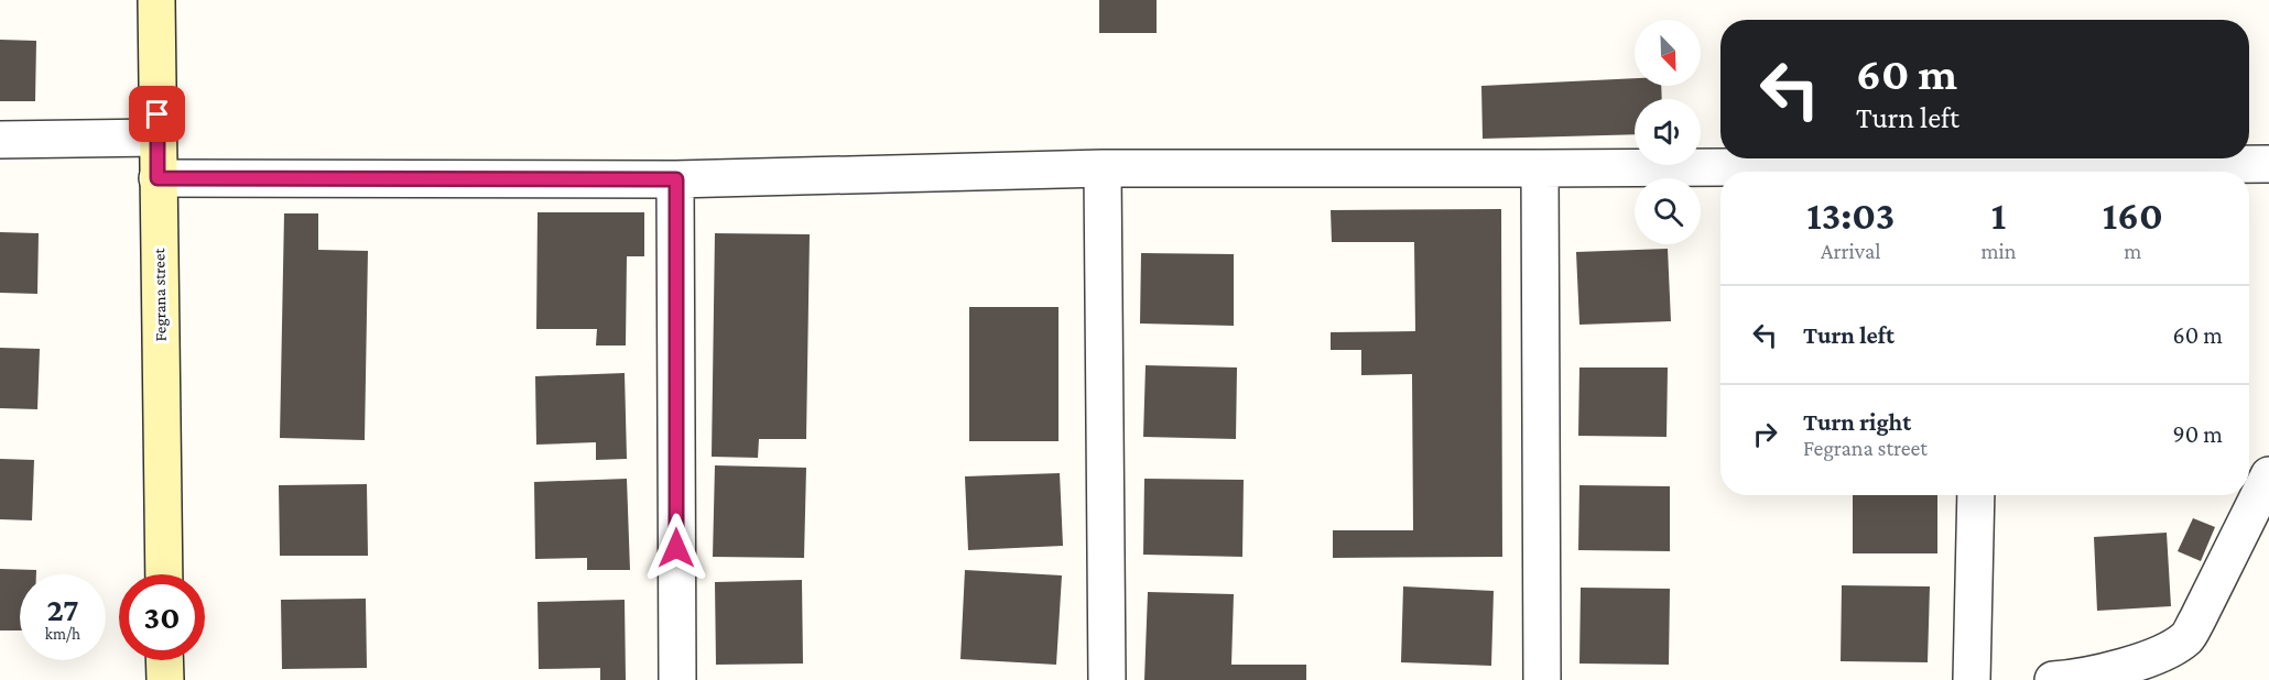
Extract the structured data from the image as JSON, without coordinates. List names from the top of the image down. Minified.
{"streets":{"street":["Fegrana street"]},"north":"bottom right","page":{"turn":["60 m","Turn left"],"eta":["13:03","Arrival","1","min","160","m"],"list":[{"name":"Turn left","value":"60 m"},{"name":"Turn right","note":"Fegrana street","value":"90 m"}],"speed":"27 km/h","limit":"30"}}
